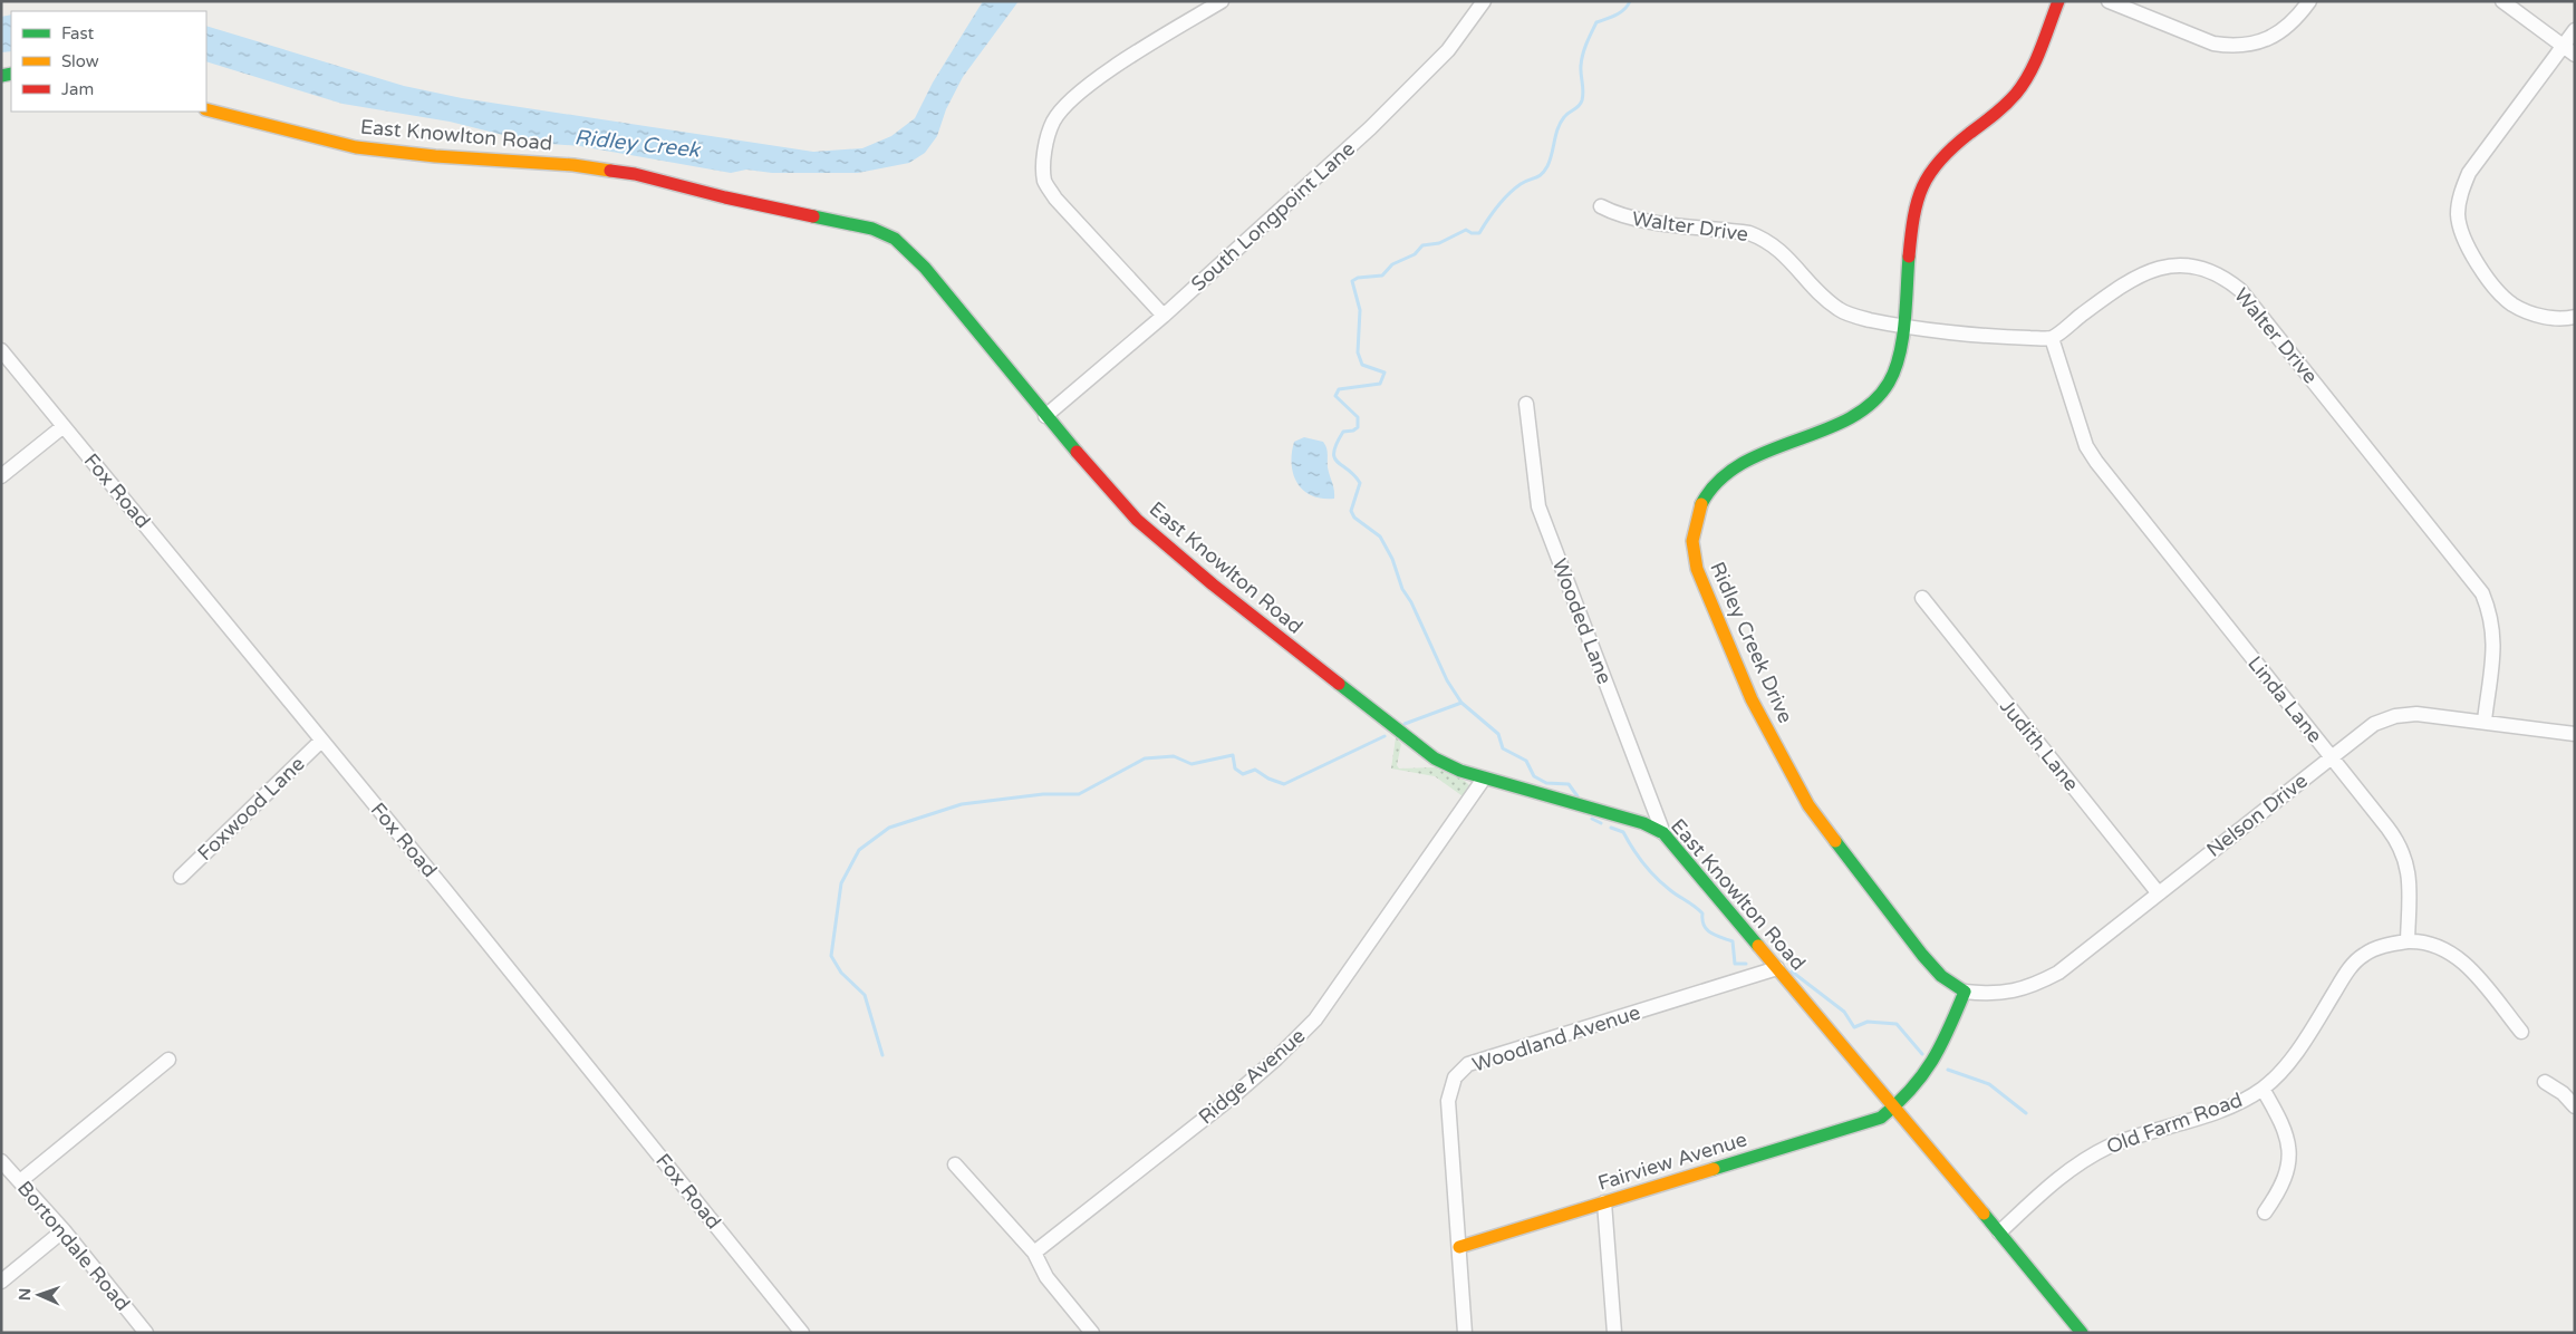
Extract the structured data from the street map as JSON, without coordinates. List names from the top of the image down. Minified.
{"streets":{"main road":["East Knowlton Road","Ridley Creek Drive","Fairview Avenue"],"street":["South Longpoint Lane","Walter Drive","Fox Road","Wooded Lane","Linda Lane","Judith Lane","Foxwood Lane","Nelson Drive","Woodland Avenue","Ridge Avenue","Old Farm Road","Bortondale Road"]},"crossings":[["East Knowlton Road","South Longpoint Lane"],["East Knowlton Road","Wooded Lane"],["East Knowlton Road","Woodland Avenue"],["East Knowlton Road","Ridge Avenue"],["East Knowlton Road","Old Farm Road"],["East Knowlton Road","Fairview Avenue"],["Walter Drive","Ridley Creek Drive"],["Walter Drive","Linda Lane"],["Walter Drive","Nelson Drive"],["Fox Road","Foxwood Lane"],["Ridley Creek Drive","Nelson Drive"],["Linda Lane","Nelson Drive"],["Linda Lane","Old Farm Road"],["Judith Lane","Nelson Drive"],["Woodland Avenue","Fairview Avenue"]],"water":["Ridley Creek"],"legend":["Fast","Slow","Jam"],"north":"left"}
